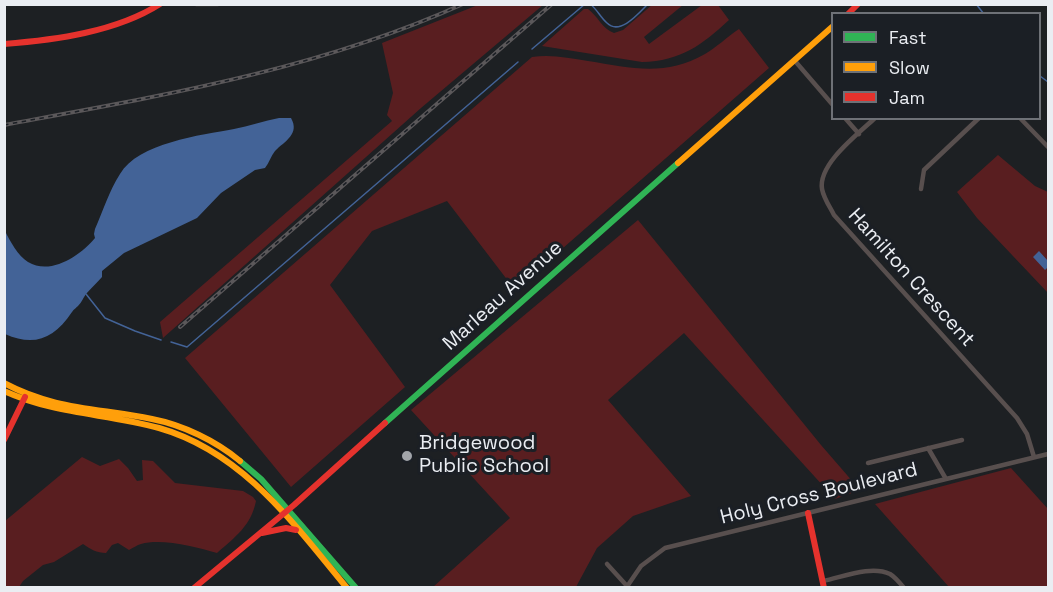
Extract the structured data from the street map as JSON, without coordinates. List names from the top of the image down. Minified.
{"streets":{"main road":["Marleau Avenue"],"street":["Hamilton Crescent","Holy Cross Boulevard"]},"crossings":[["Hamilton Crescent","Holy Cross Boulevard"]],"places":["Bridgewood Public School"],"legend":["Fast","Slow","Jam"]}
